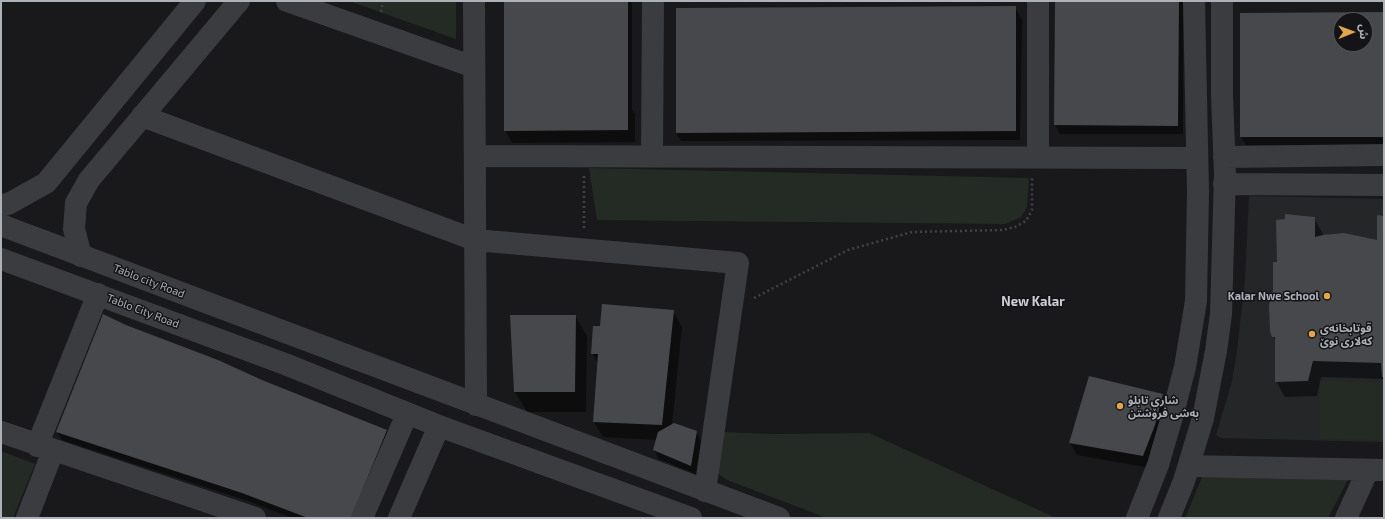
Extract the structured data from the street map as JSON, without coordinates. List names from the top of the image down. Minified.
{"streets":{"street":["Tablo city Road","Tablo City Road"]},"districts":["New Kalar"],"places":["Kalar Nwe School","قوتابخانەی کەلاری نوێ","شاری تابلۆ بەشی فرۆشتن"],"north":"right"}
